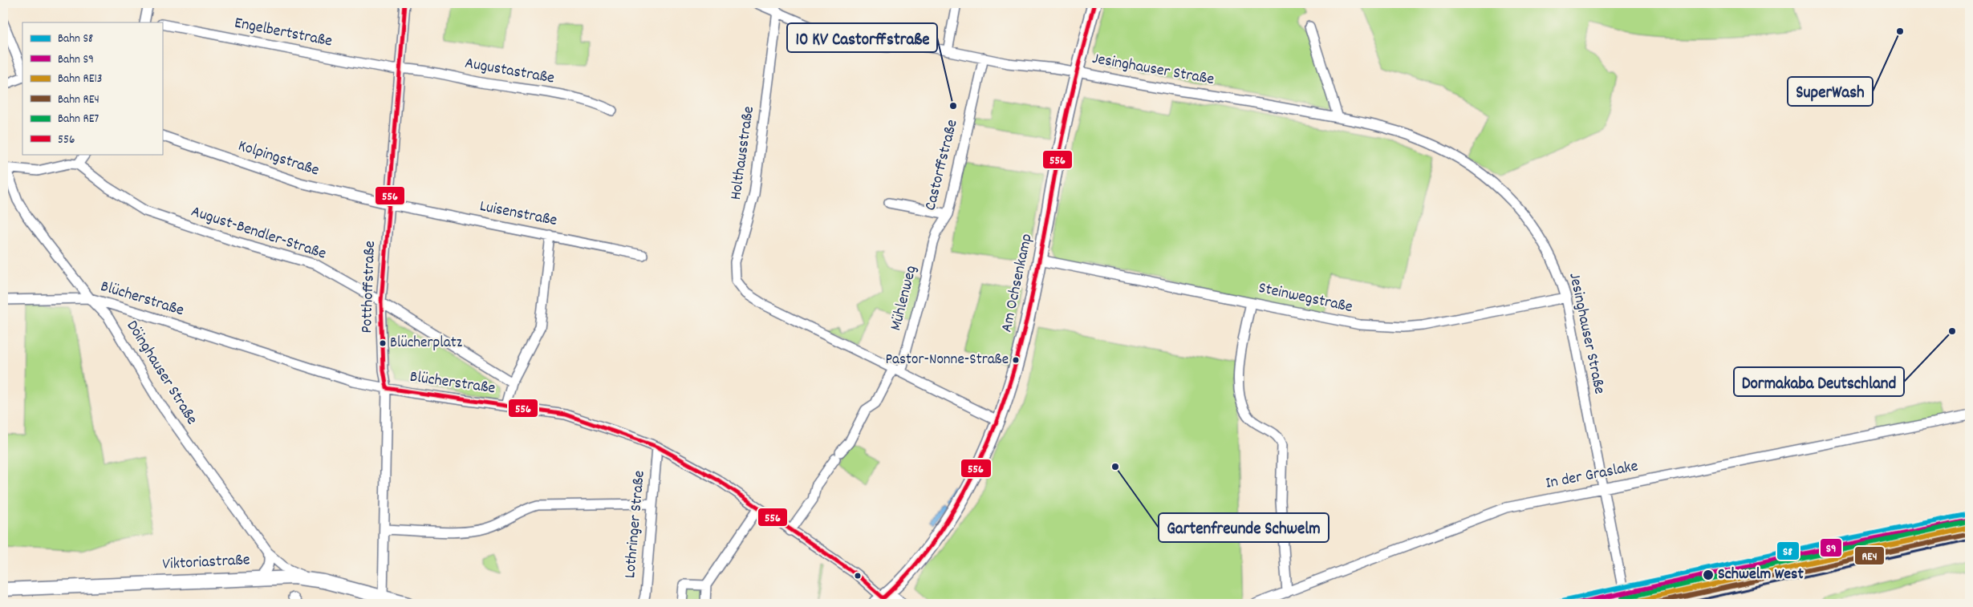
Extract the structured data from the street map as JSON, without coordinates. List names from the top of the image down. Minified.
{"streets":{"main road":["Am Ochsenkamp","Viktoriastraße"],"street":["Engelbertstraße","Jesinghauser Straße","Augustastraße","Holthausstraße","Kolpingstraße","Castorffstraße","Luisenstraße","August-Bendler-Straße","Potthoffstraße","Mühlenweg","Steinwegstraße","Blücherstraße","Döinghauser Straße","In der Graslake","Lothringer Straße"]},"crossings":[["Engelbertstraße","Augustastraße"],["Engelbertstraße","Potthoffstraße"],["Jesinghauser Straße","Holthausstraße"],["Jesinghauser Straße","Castorffstraße"],["Jesinghauser Straße","Am Ochsenkamp"],["Jesinghauser Straße","Steinwegstraße"],["Jesinghauser Straße","In der Graslake"],["Augustastraße","Potthoffstraße"],["Holthausstraße","Mühlenweg"],["Kolpingstraße","Luisenstraße"],["Kolpingstraße","Potthoffstraße"],["Castorffstraße","Mühlenweg"],["Luisenstraße","Potthoffstraße"],["August-Bendler-Straße","Potthoffstraße"],["Am Ochsenkamp","Steinwegstraße"],["Am Ochsenkamp","Blücherstraße"],["Potthoffstraße","Blücherstraße"],["Potthoffstraße","Viktoriastraße"],["Blücherstraße","Döinghauser Straße"],["Blücherstraße","Lothringer Straße"],["Döinghauser Straße","Viktoriastraße"]],"places":["SuperWash","10 KV Castorffstraße","Dormakaba Deutschland","Blücherplatz","Pastor-Nonne-Straße","Gartenfreunde Schwelm","Schwelm West"],"lines":["transit line 556","rail line S8","rail line S9","rail line RE7","rail line RE13","rail line RE4"],"legend":["Bahn S8","Bahn S9","Bahn RE13","Bahn RE4","Bahn RE7","556"]}
